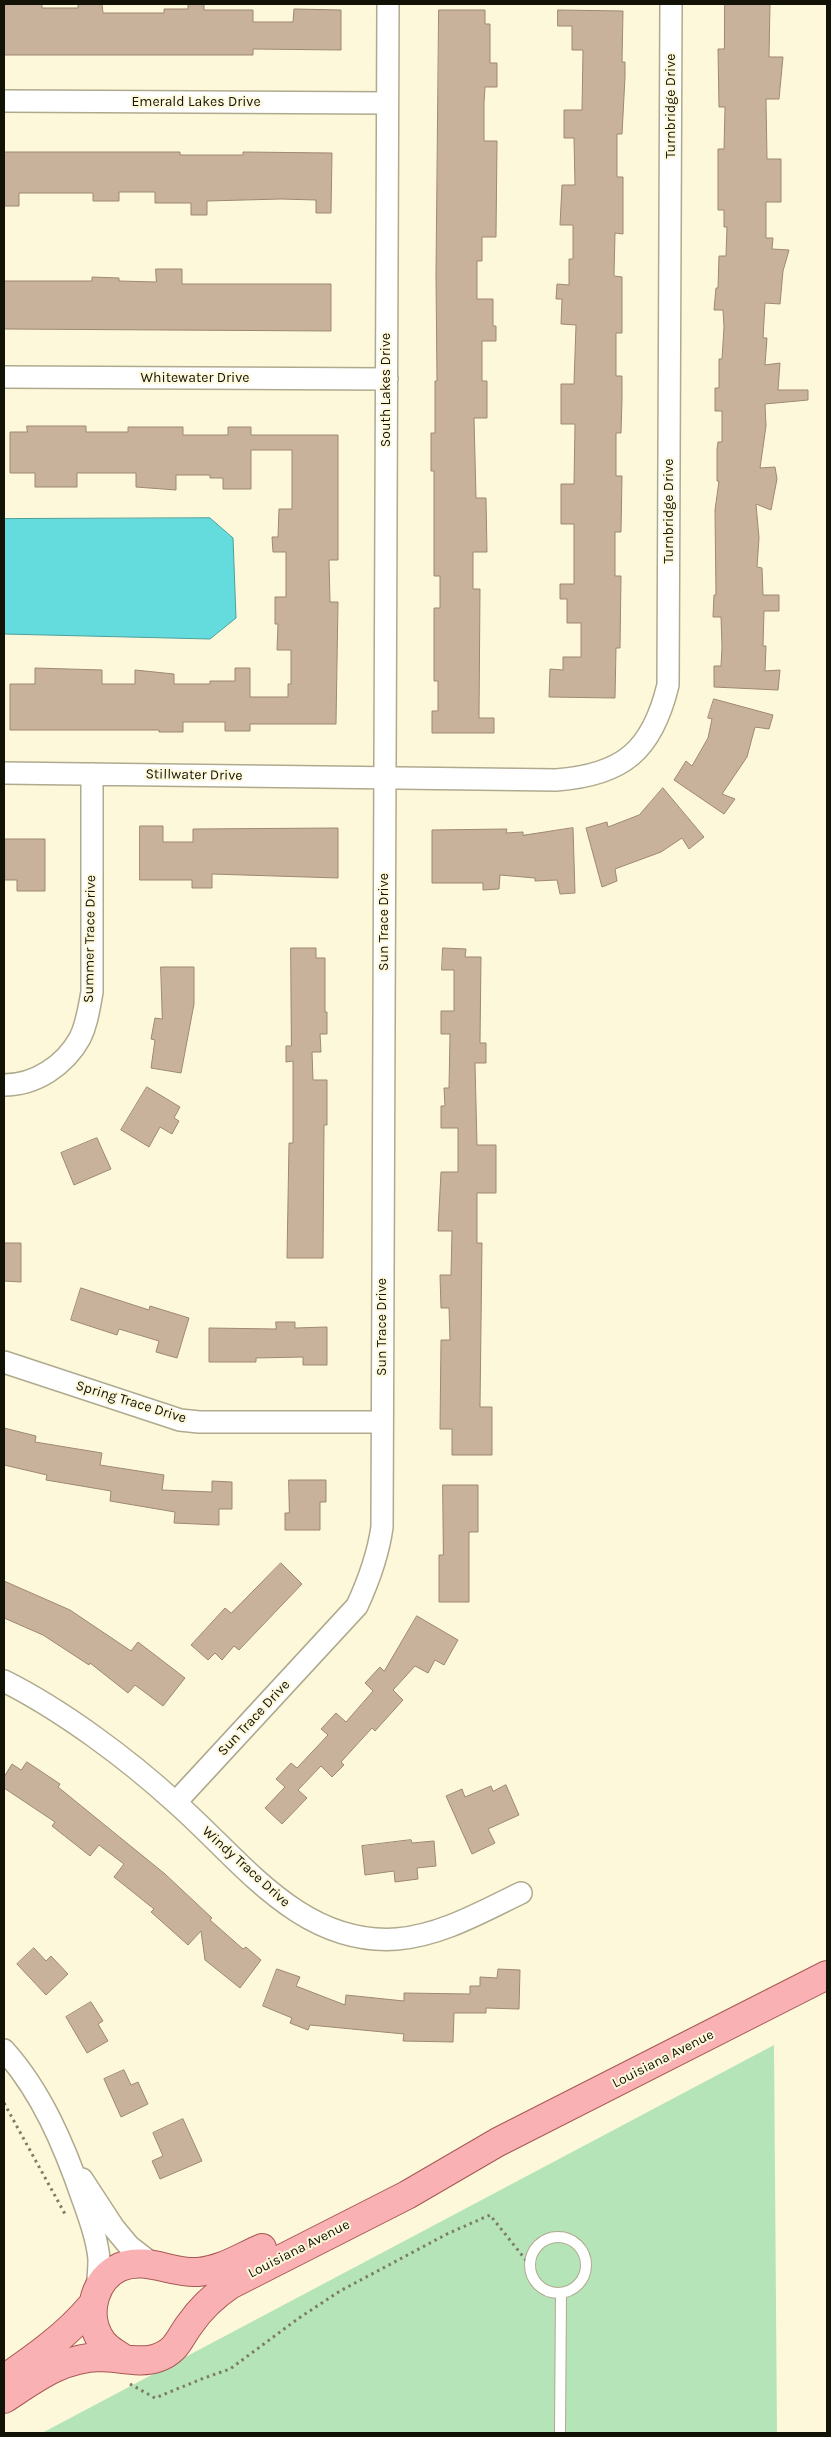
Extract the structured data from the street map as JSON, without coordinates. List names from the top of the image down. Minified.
{"streets":{"main road":["Louisiana Avenue"],"street":["Emerald Lakes Drive","Turnbridge Drive","Whitewater Drive","South Lakes Drive","Stillwater Drive","Sun Trace Drive","Summer Trace Drive","Spring Trace Drive","Windy Trace Drive"]},"crossings":[["Emerald Lakes Drive","South Lakes Drive"],["Turnbridge Drive","South Lakes Drive"],["Turnbridge Drive","Stillwater Drive"],["Turnbridge Drive","Sun Trace Drive"],["Whitewater Drive","South Lakes Drive"],["South Lakes Drive","Stillwater Drive"],["South Lakes Drive","Sun Trace Drive"],["Stillwater Drive","Sun Trace Drive"],["Stillwater Drive","Summer Trace Drive"],["Sun Trace Drive","Spring Trace Drive"],["Sun Trace Drive","Windy Trace Drive"]]}
